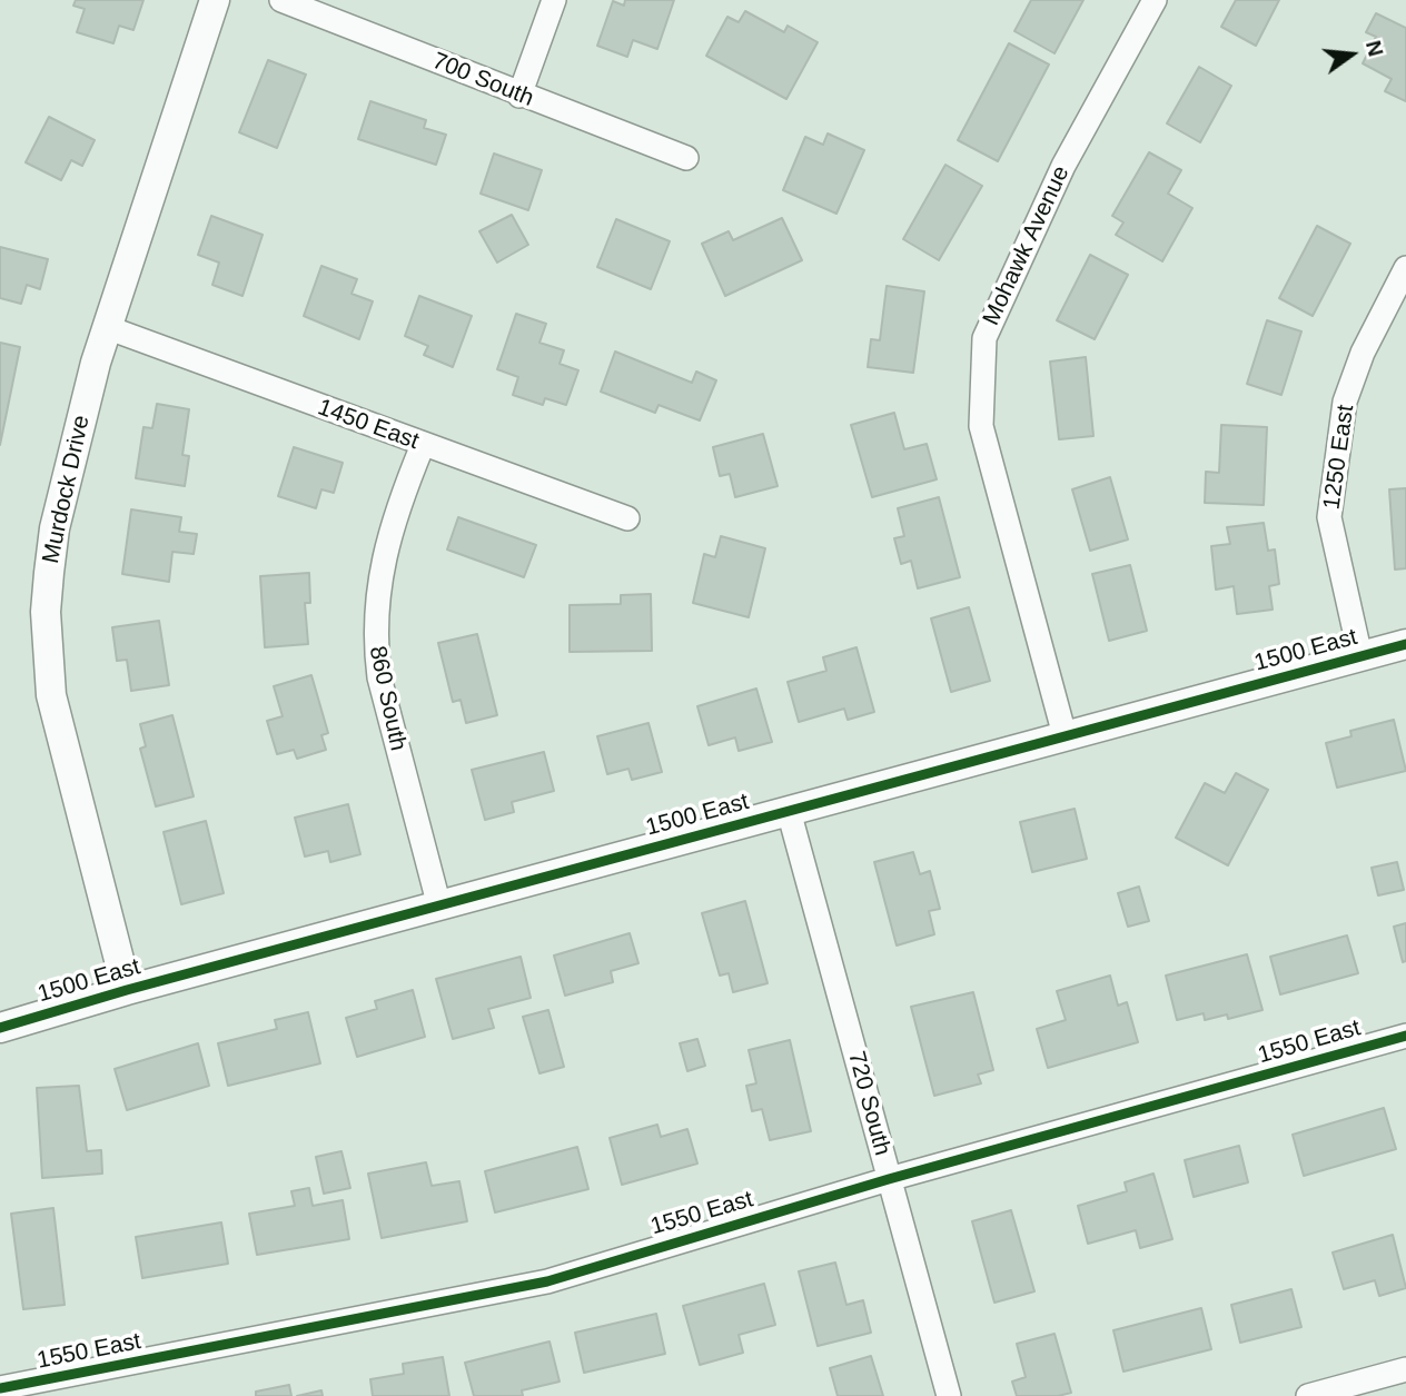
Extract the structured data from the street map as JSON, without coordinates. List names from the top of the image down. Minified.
{"streets":{"street":["700 South","Mohawk Avenue","1450 East","1250 East","Murdock Drive","1500 East","860 South","1550 East","720 South"]},"crossings":[["Mohawk Avenue","1500 East"],["1450 East","Murdock Drive"],["1450 East","860 South"],["1250 East","1500 East"],["Murdock Drive","1500 East"],["1500 East","860 South"],["1500 East","720 South"],["1550 East","720 South"]],"north":"right"}
